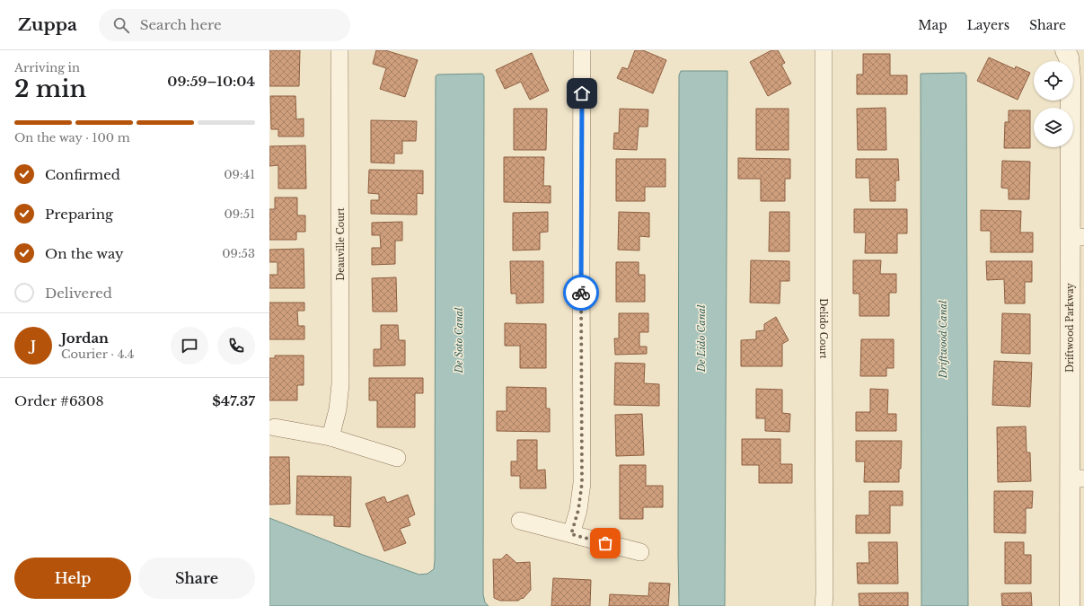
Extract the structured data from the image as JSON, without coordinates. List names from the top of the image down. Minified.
{"streets":{"street":["Deauville Court","Driftwood Parkway","Delido Court"]},"water":["De Lido Canal","Driftwood Canal","De Soto Canal"],"page":{"header":"Zuppa","search":"Search here","nav":["Map","Layers","Share"],"heading":["2 min","Arriving in","09:59–10:04"],"panel":["Jordan","Courier · 4.4","Order #6308","$47.37"],"bar":"On the way · 100 m","list":[["Confirmed","09:41"],["Preparing","09:51"],["On the way","09:53"],"Delivered"],"round":"J","buttons":["Help","Share"]}}
